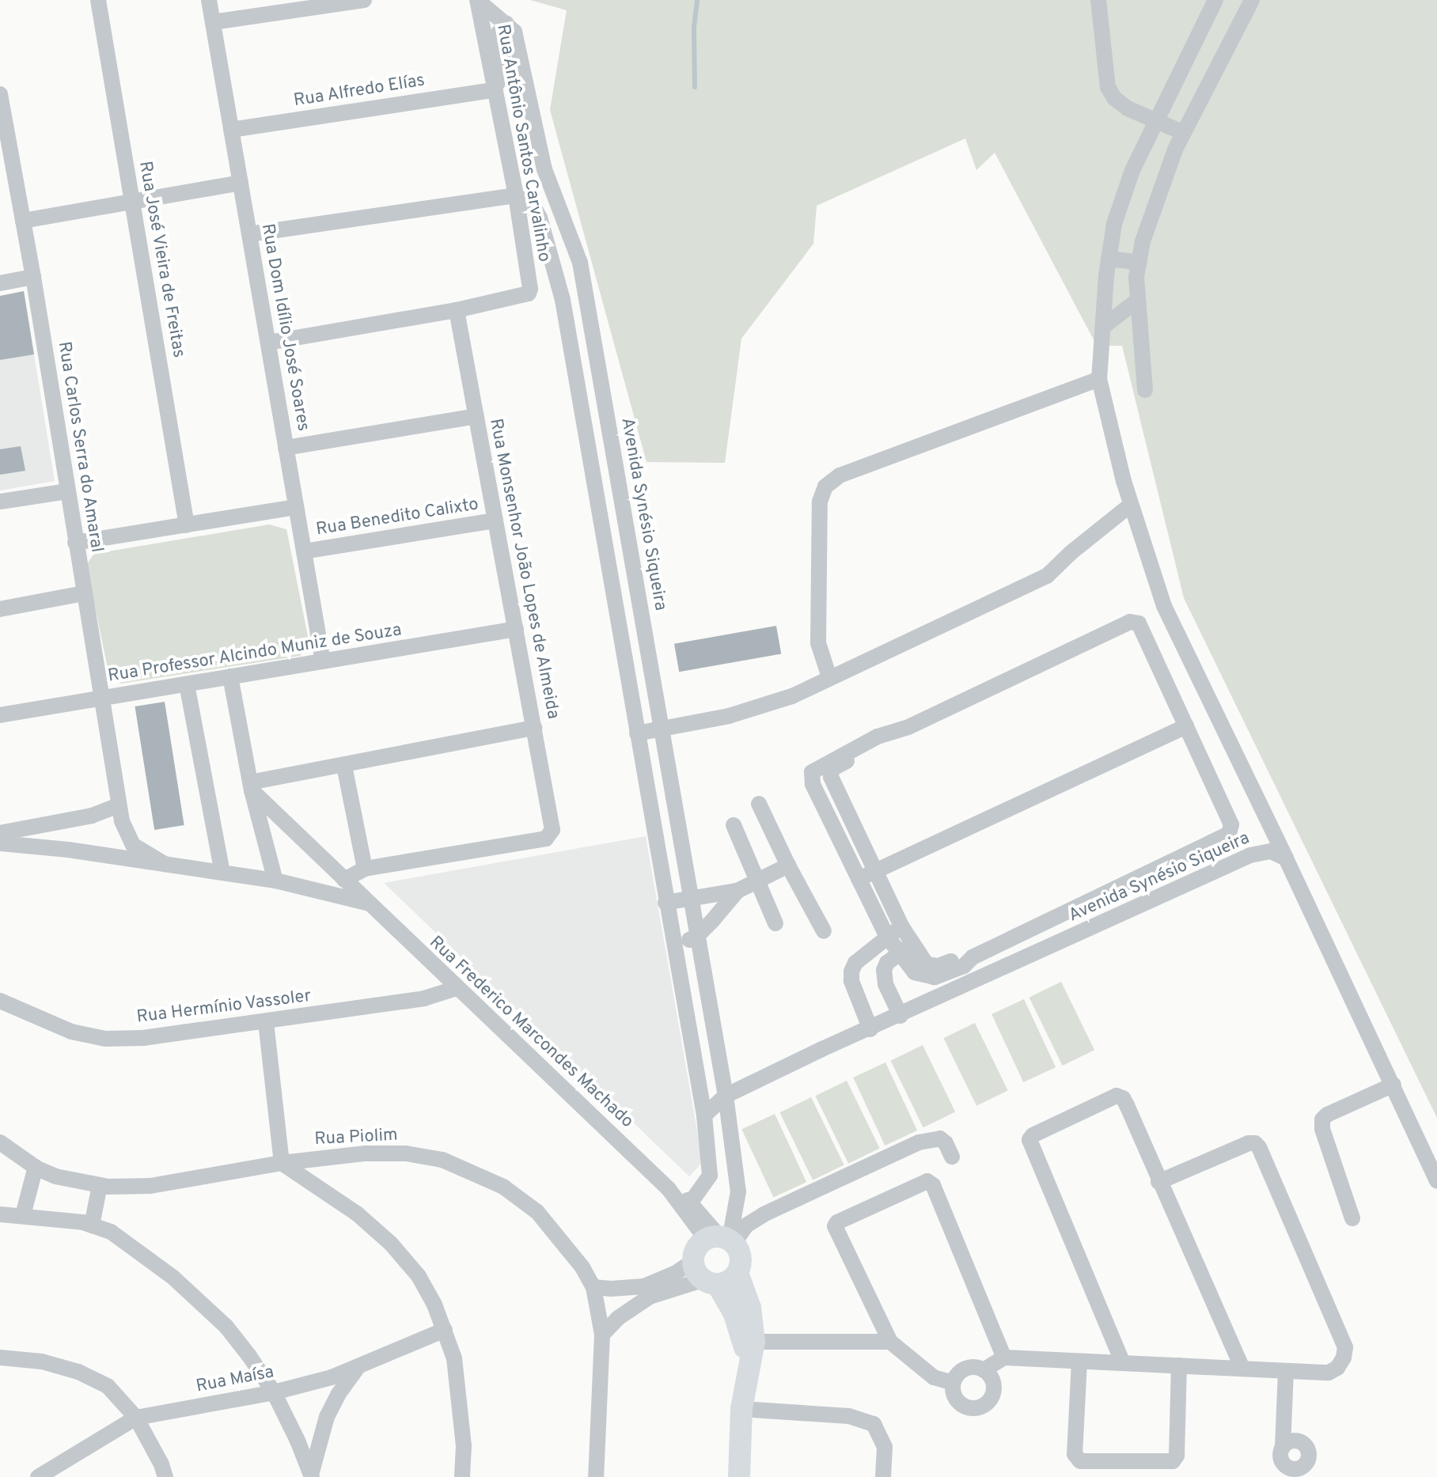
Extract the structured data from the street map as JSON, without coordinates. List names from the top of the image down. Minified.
{"streets":{"street":["Rua Alfredo Elías","Rua Antônio Santos Carvalinho","Rua José Vieira de Freitas","Rua Dom Idílio José Soares","Rua Carlos Serra do Amaral","Avenida Synésio Siqueira","Rua Benedito Calixto","Rua Monsenhor João Lopes de Almeida","Rua Professor Alcindo Muniz de Souza","Rua Hermínio Vassoler","Rua Frederico Marcondes Machado","Rua Piolim","Rua Maísa"]},"crossings":[["Rua Alfredo Elías","Rua Antônio Santos Carvalinho"],["Rua Alfredo Elías","Rua Dom Idílio José Soares"],["Rua Antônio Santos Carvalinho","Rua Monsenhor João Lopes de Almeida"],["Rua Dom Idílio José Soares","Rua Benedito Calixto"],["Rua Dom Idílio José Soares","Rua Professor Alcindo Muniz de Souza"],["Rua Carlos Serra do Amaral","Rua Professor Alcindo Muniz de Souza"],["Rua Carlos Serra do Amaral","Rua Frederico Marcondes Machado"],["Avenida Synésio Siqueira","Rua Frederico Marcondes Machado"],["Rua Benedito Calixto","Rua Monsenhor João Lopes de Almeida"],["Rua Monsenhor João Lopes de Almeida","Rua Professor Alcindo Muniz de Souza"],["Rua Hermínio Vassoler","Rua Frederico Marcondes Machado"]]}
